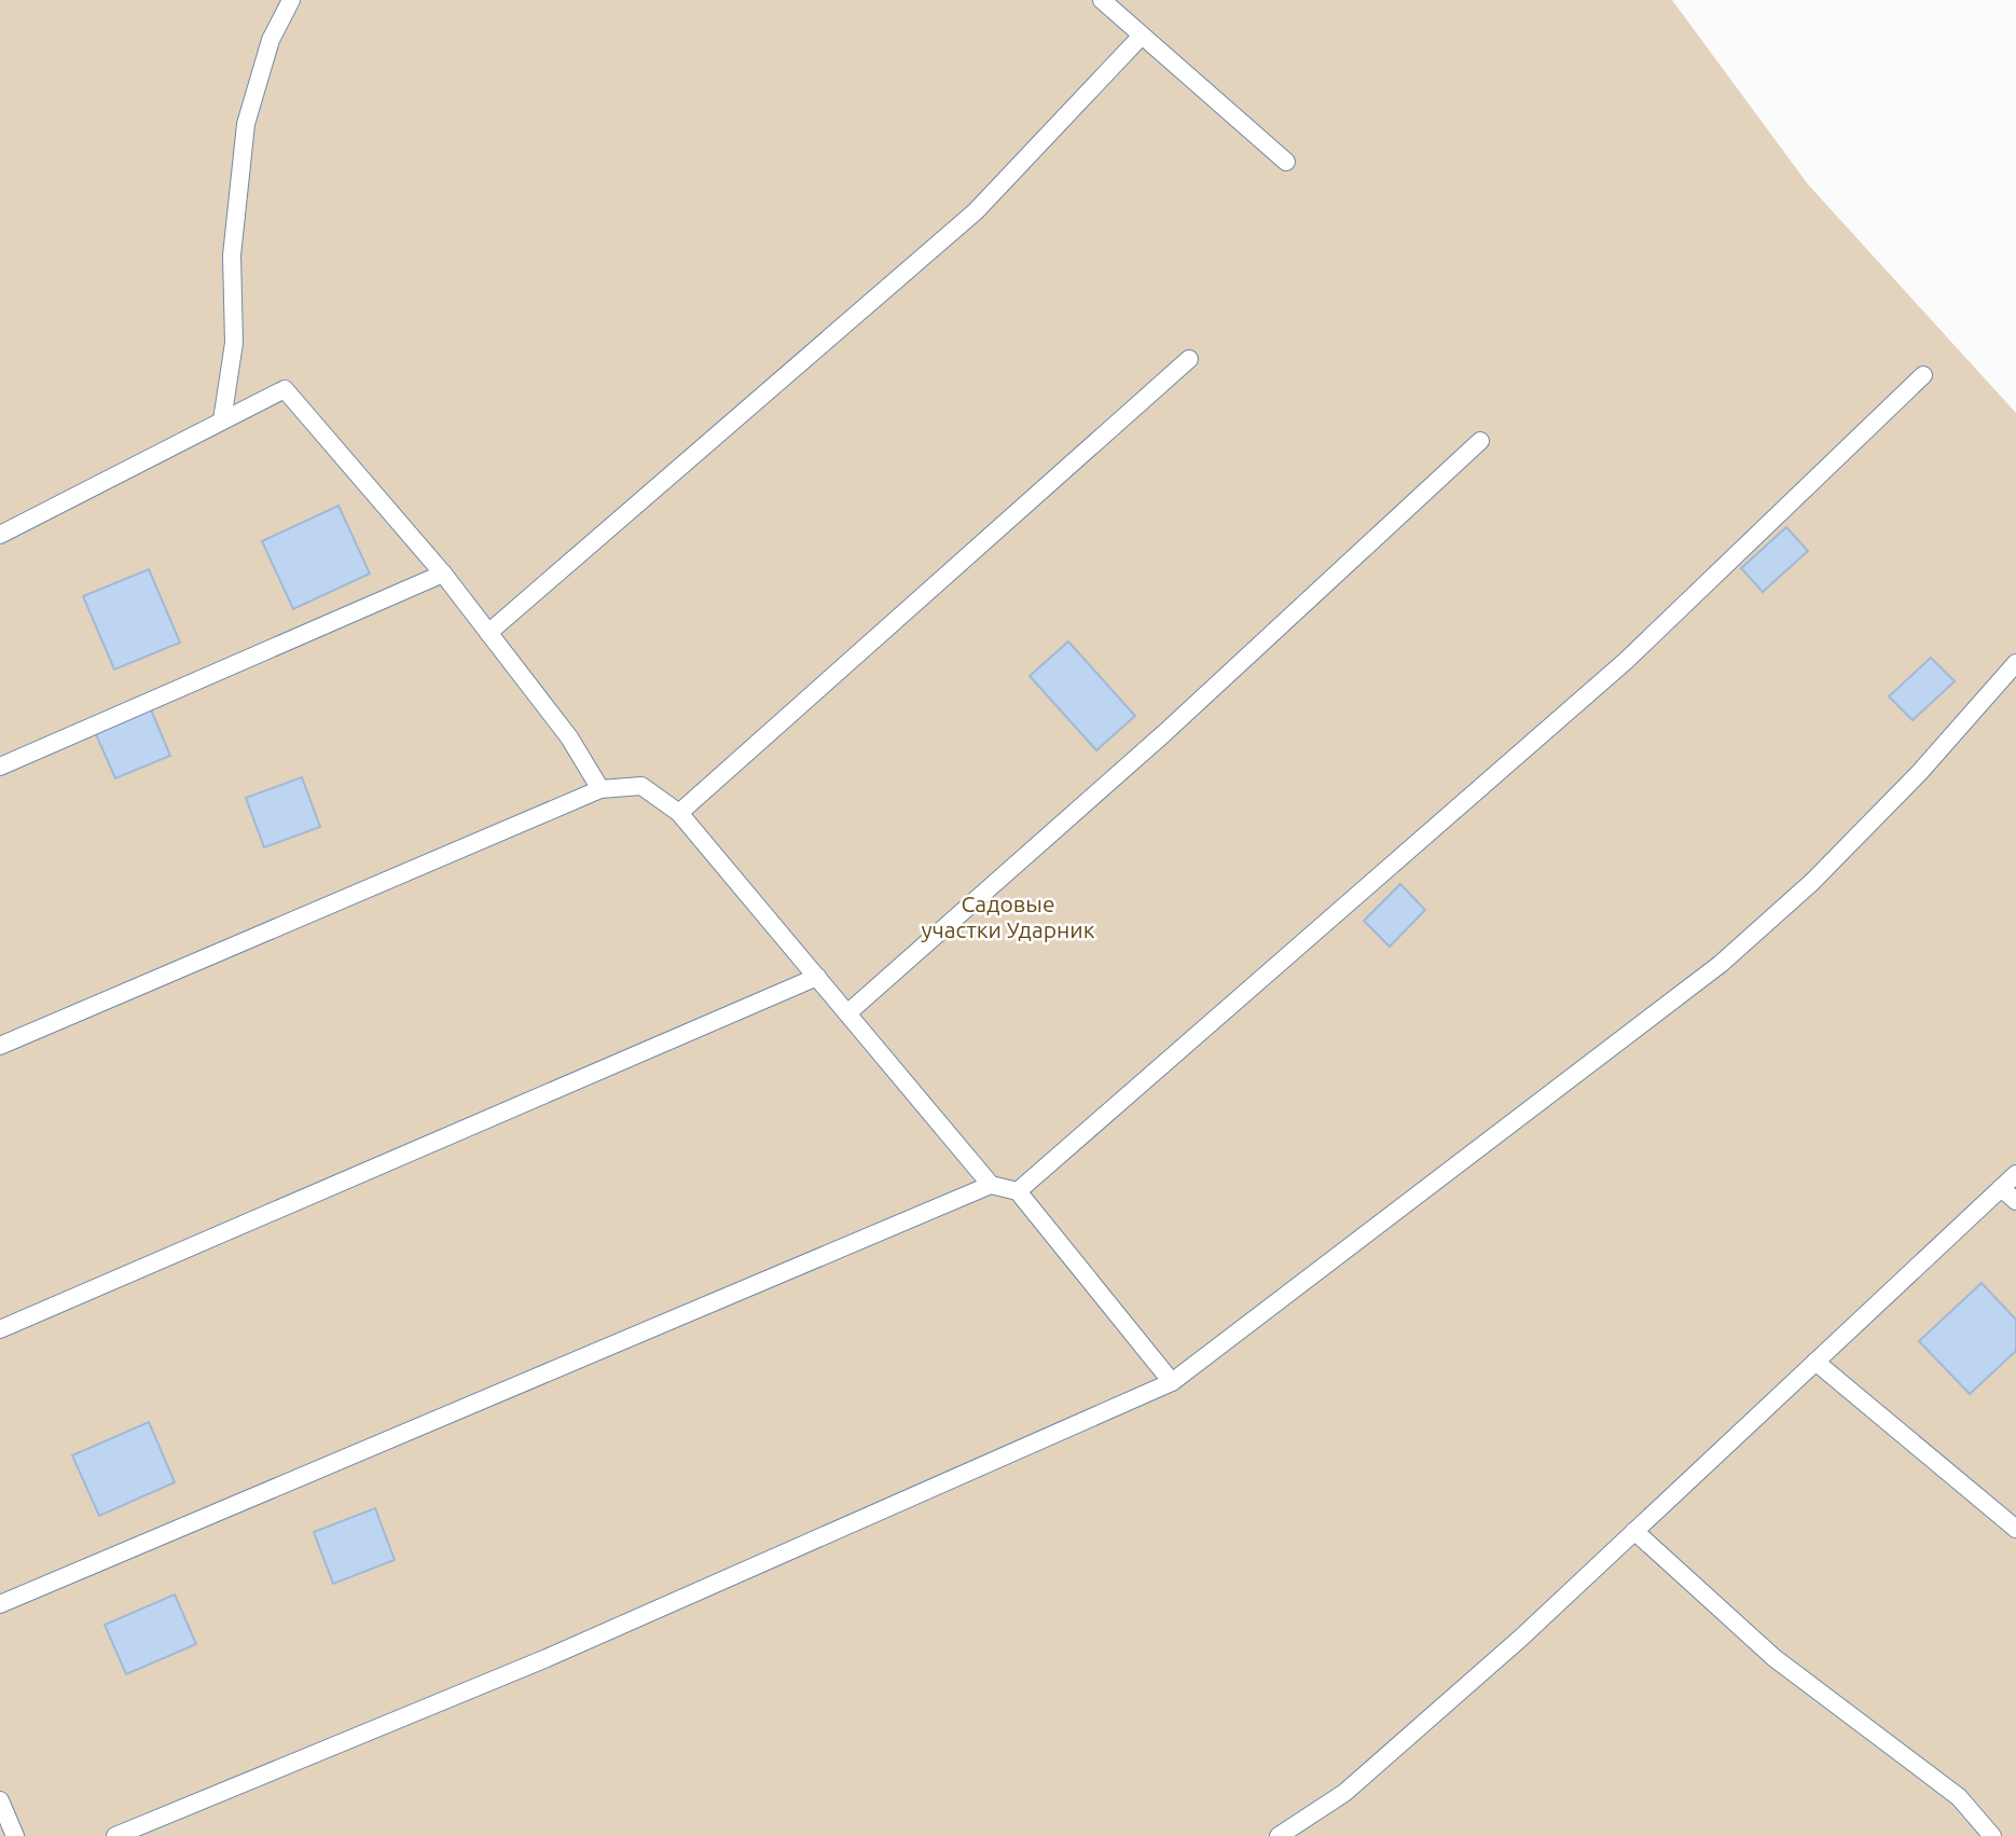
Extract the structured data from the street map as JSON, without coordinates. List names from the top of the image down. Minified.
{"parks":["Садовые участки Ударник"]}
